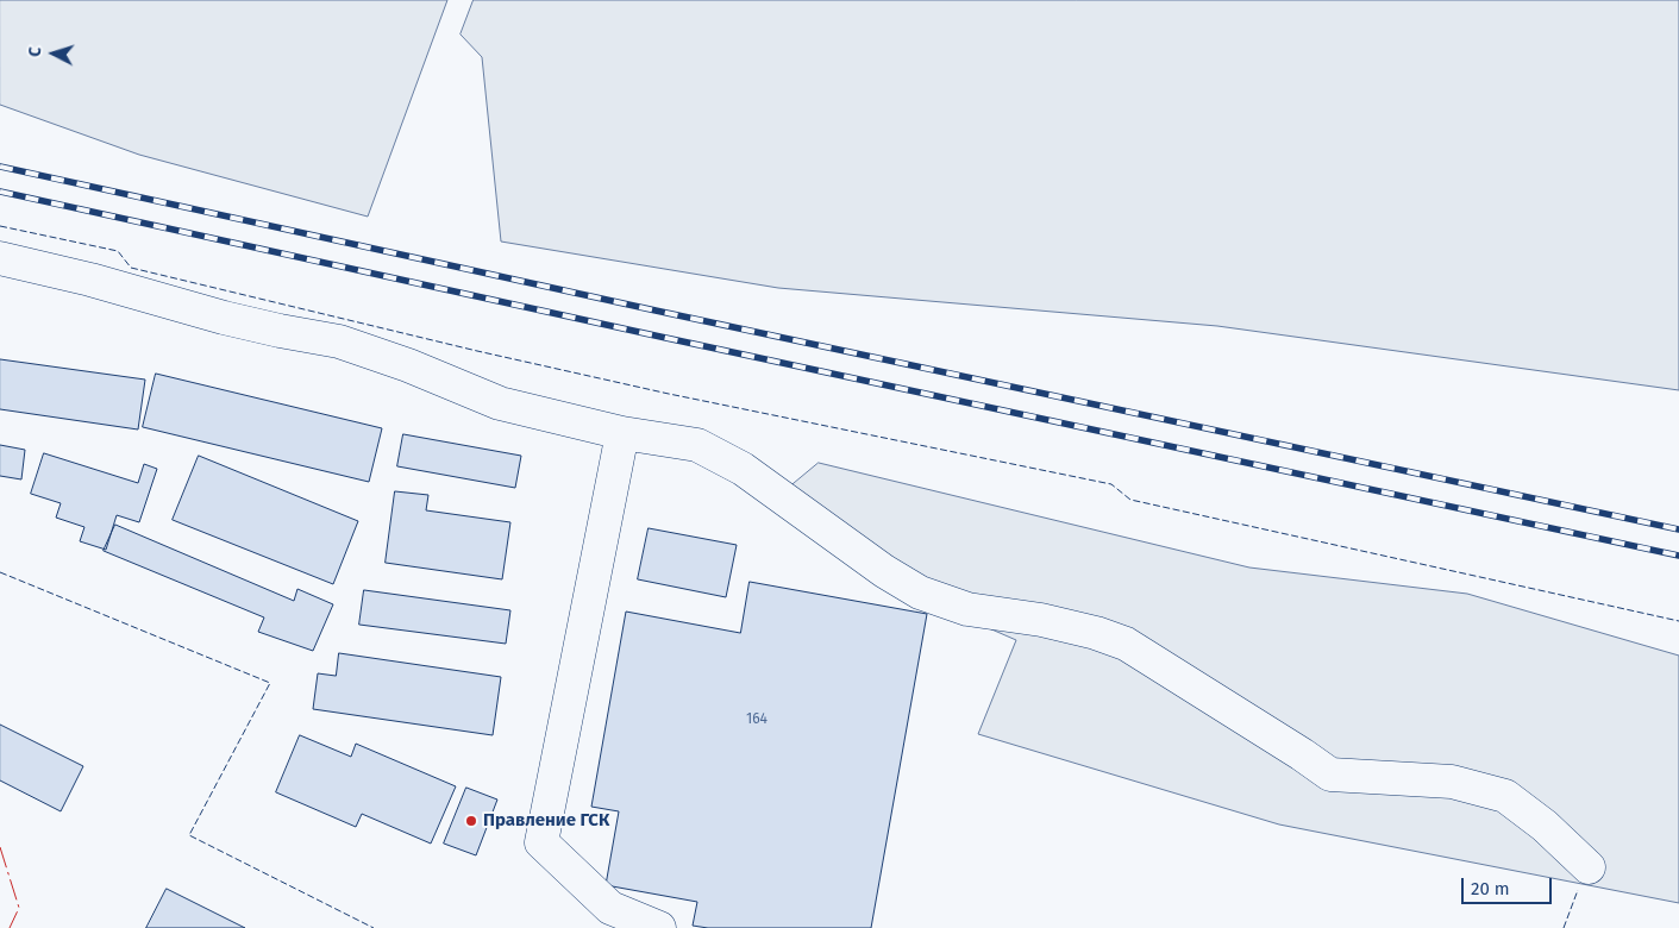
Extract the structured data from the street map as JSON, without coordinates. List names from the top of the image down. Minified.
{"places":["Правление ГСК"],"house_numbers":["164"],"scale_bar":"20 m","north":"left"}
